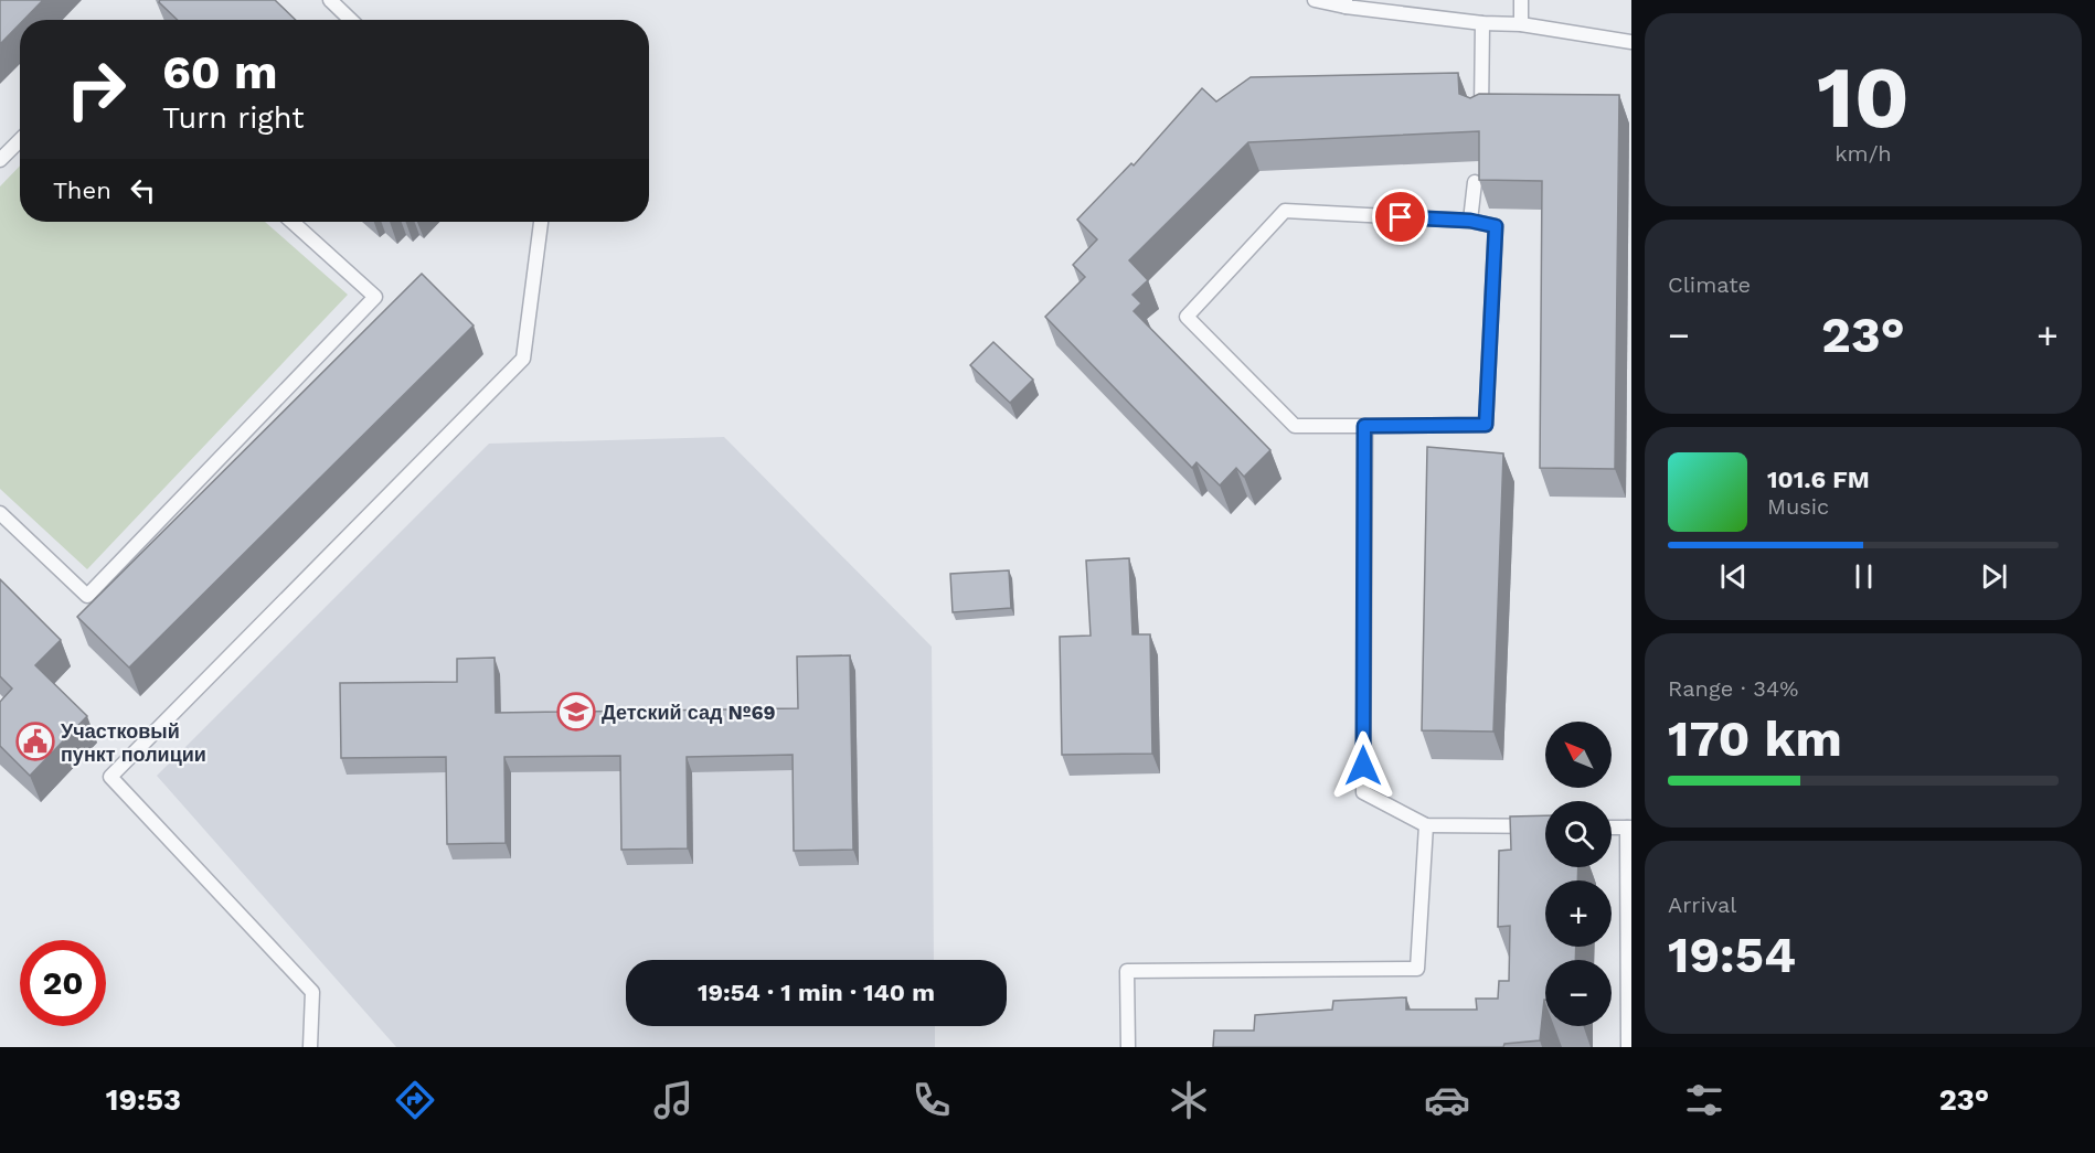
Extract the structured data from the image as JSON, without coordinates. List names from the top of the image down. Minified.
{"places":{"school or university":["Детский сад №69"],"public building":["Участковый пункт полиции"]},"north":"top left","page":{"tile":[["10","km/h"],"Climate",["Range · 34%","170 km"],["Arrival","19:54"]],"turn":["60 m","Turn right"],"then":"Then","heat":["−","23°","+"],"song":["101.6 FM","Music"],"map_buttons":["+","−"],"limit":"20","trip":"19:54 · 1 min · 140 m","tabs":["19:53","23°"]}}
